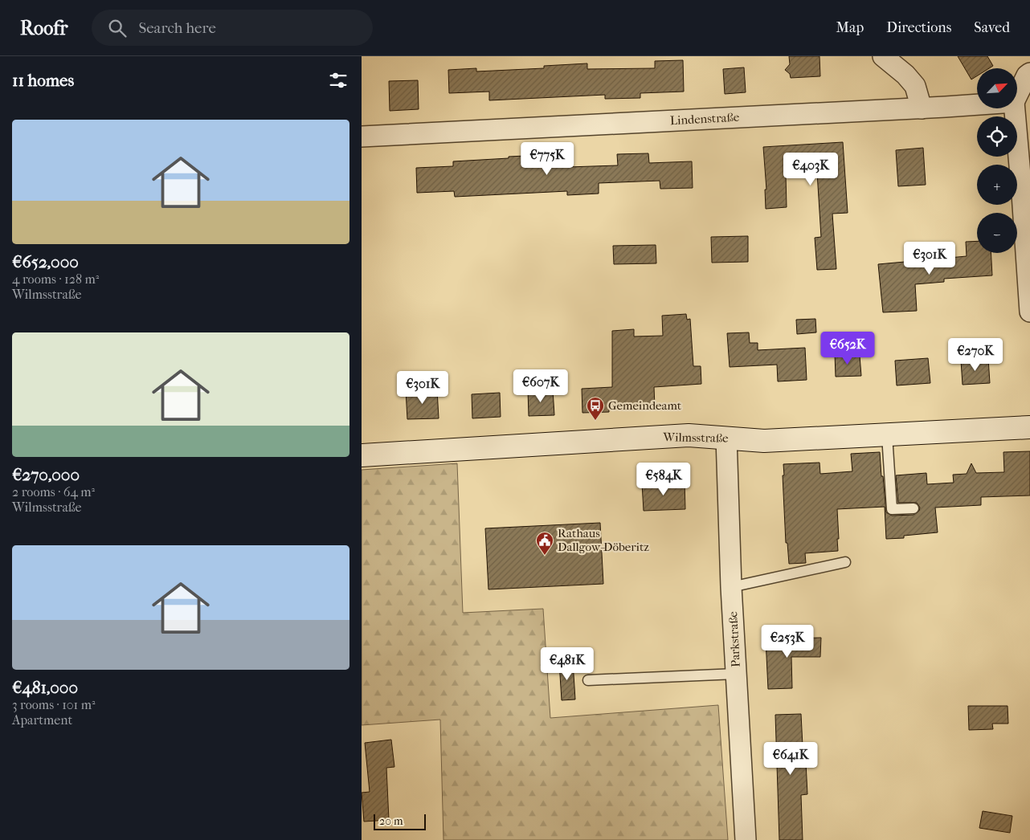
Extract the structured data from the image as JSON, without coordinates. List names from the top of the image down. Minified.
{"streets":{"street":["Lindenstraße","Wilmsstraße","Parkstraße"]},"crossings":[["Wilmsstraße","Parkstraße"]],"places":{"bus stop":["Gemeindeamt"],"public building":["Rathaus Dallgow-Döberitz"]},"scale_bar":"20 m","north":"top right","page":{"header":"Roofr","search":"Search here","nav":["Map","Directions","Saved"],"heading":"11 homes","map_buttons":["+","−"],"list":[{"name":"€652,000","note":"4 rooms · 128 m² · Wilmsstraße"},{"name":"€270,000","note":"2 rooms · 64 m² · Wilmsstraße"},{"name":"€481,000","note":"3 rooms · 101 m² · Apartment"}],"price":["€775K","€403K","€301K","€652K","€270K","€607K","€301K","€584K","€253K","€481K","€641K"],"scale":"20 m"}}
